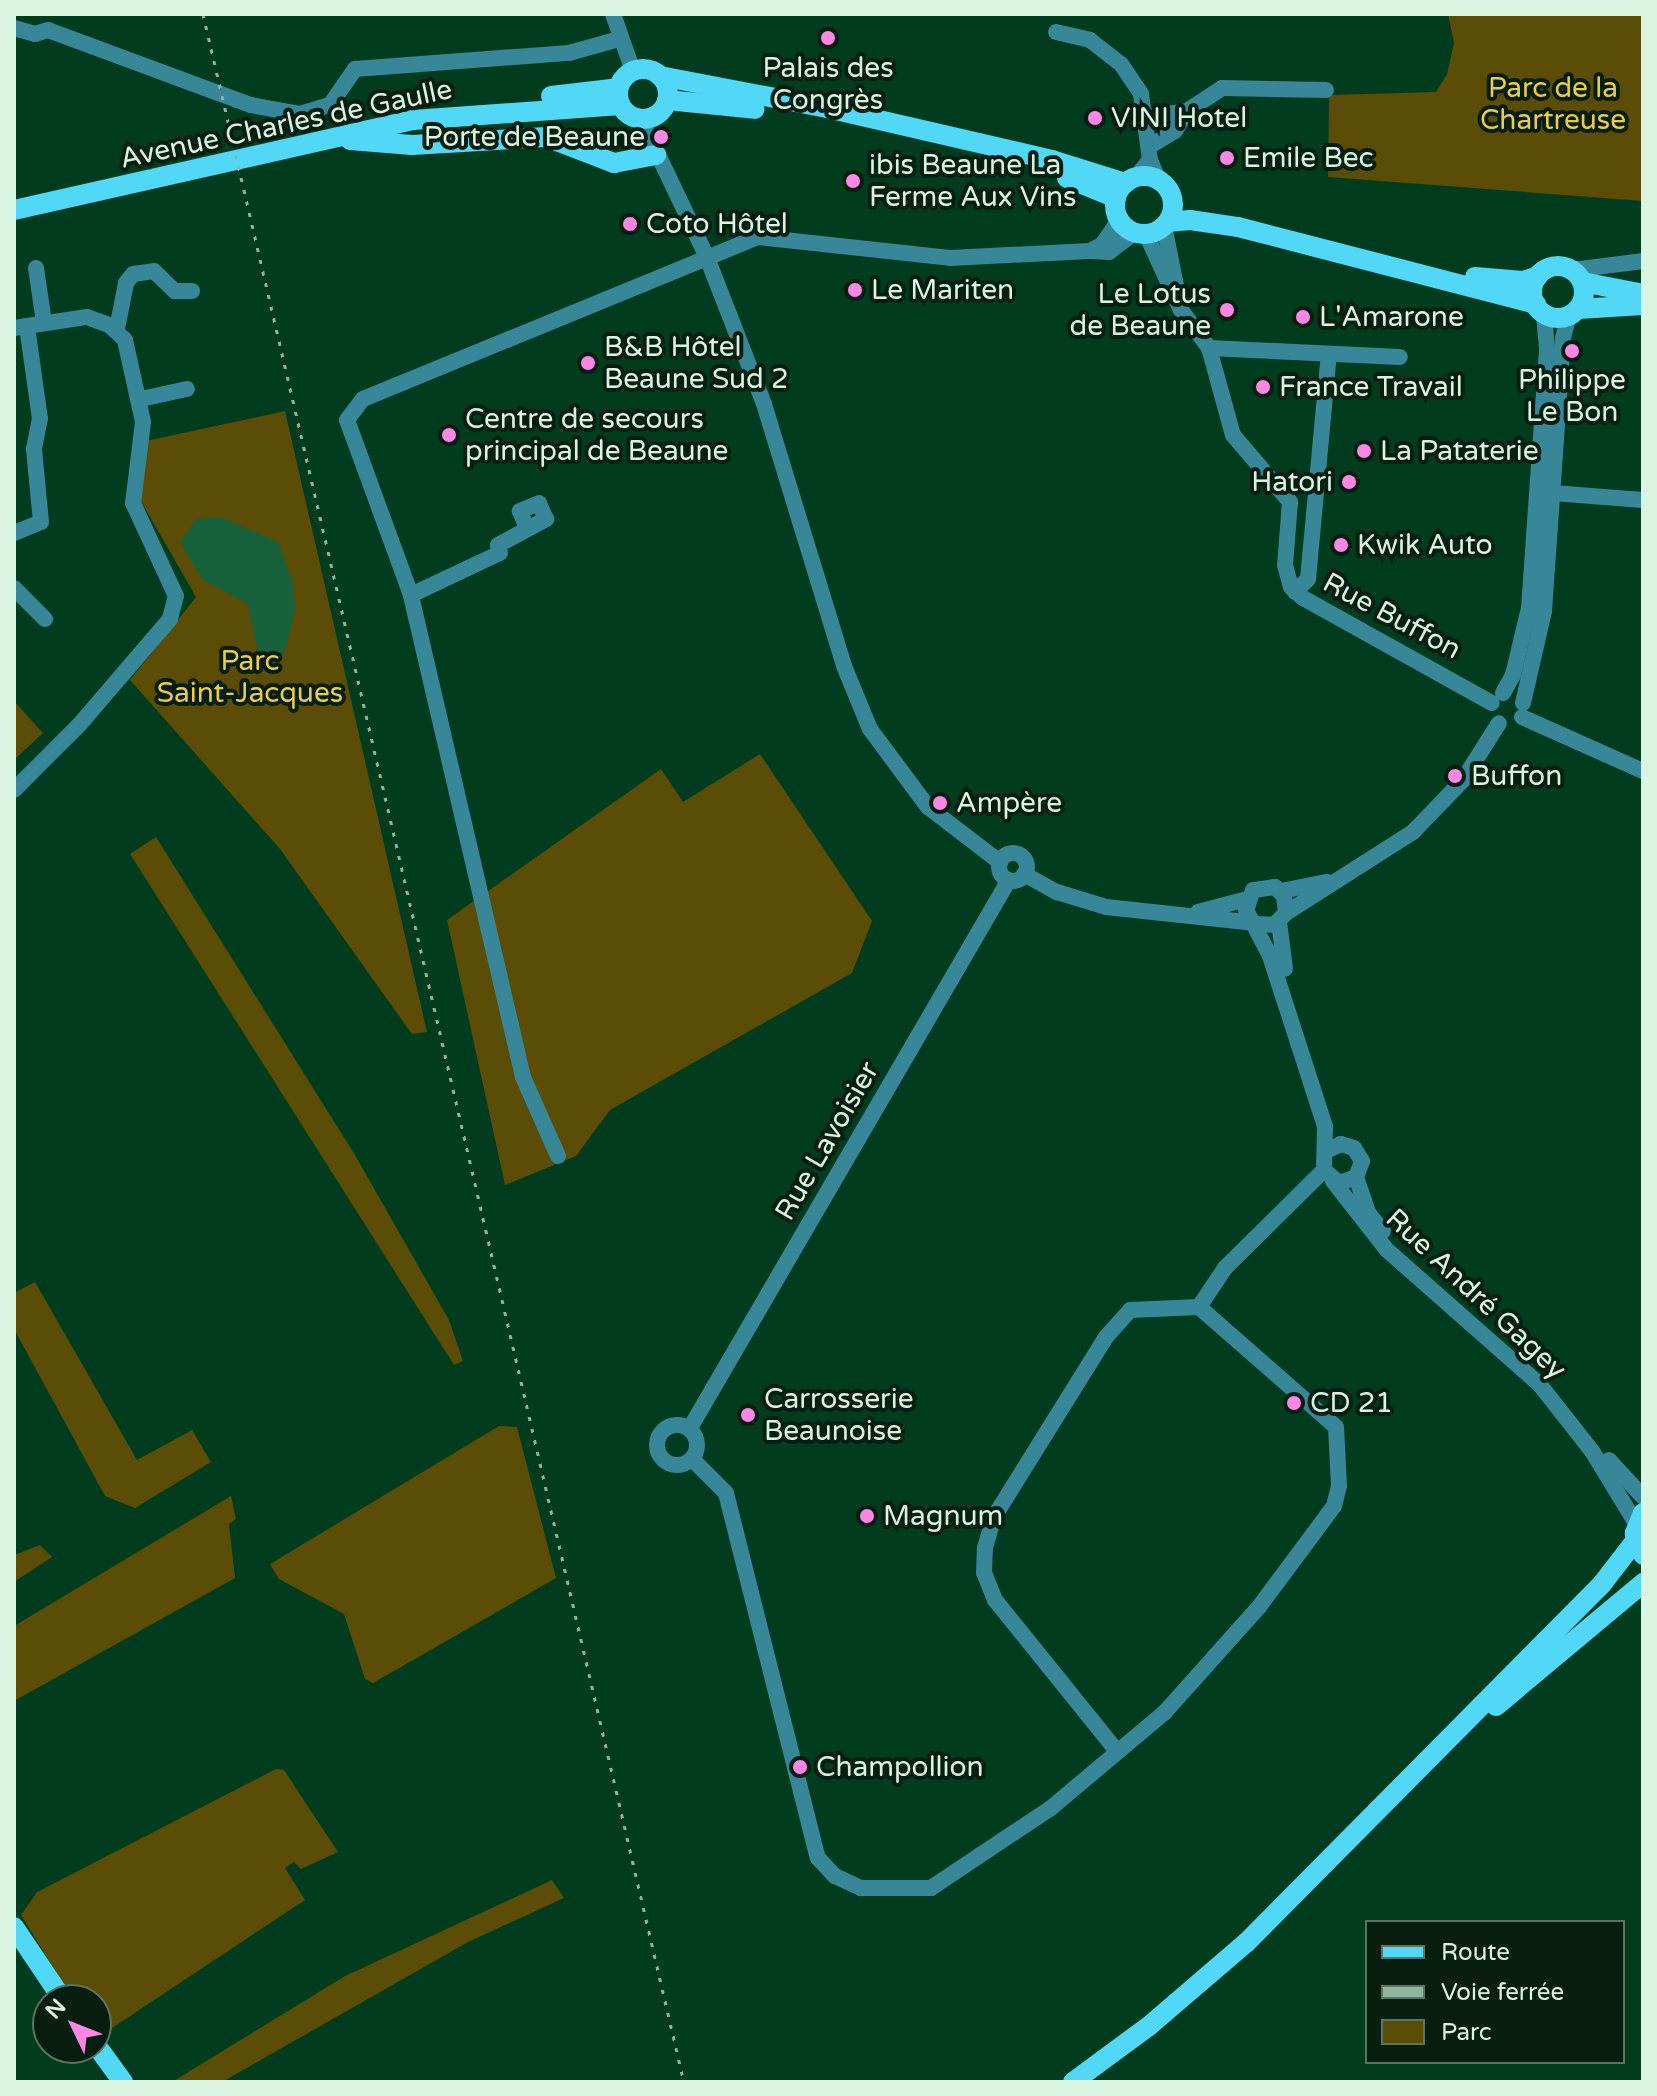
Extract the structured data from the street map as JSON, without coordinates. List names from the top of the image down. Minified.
{"streets":{"main road":["Avenue Charles de Gaulle"],"street":["Rue Buffon","Rue Lavoisier","Rue André Gagey"]},"parks":["Parc de la Chartreuse","Parc Saint-Jacques"],"places":["Palais des Congrès","VINI Hotel","Porte de Beaune","Emile Bec","ibis Beaune La Ferme Aux Vins","Coto Hôtel","Le Mariten","Le Lotus de Beaune","L'Amarone","Philippe Le Bon","B&B Hôtel Beaune Sud 2","France Travail","Centre de secours principal de Beaune","La Pataterie","Hatori","Kwik Auto","Buffon","Ampère","CD 21","Carrosserie Beaunoise","Magnum","Champollion"],"legend":["Route","Voie ferrée","Parc"],"north":"top left"}
